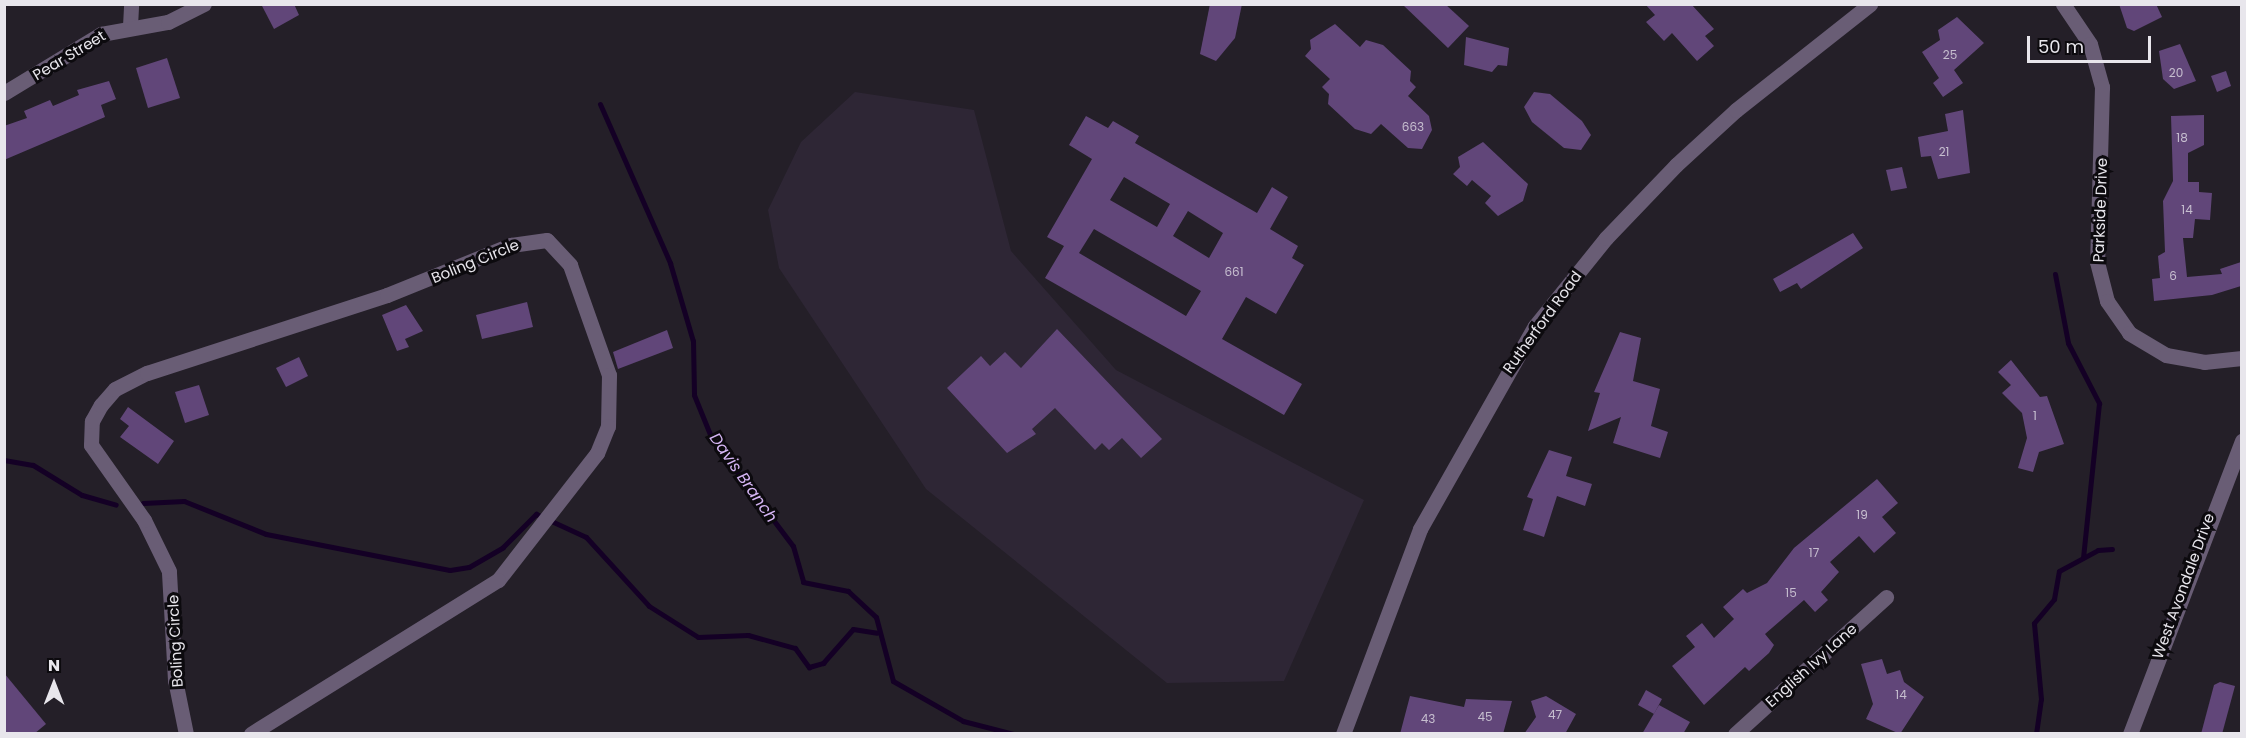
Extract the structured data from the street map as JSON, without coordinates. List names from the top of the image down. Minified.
{"streets":{"street":["Pear Street","Parkside Drive","Boling Circle","Rutherford Road","West Avondale Drive","English Ivy Lane"]},"water":["Davis Branch"],"house_numbers":["25","20","663","18","21","14","661","6","1","19","17","15","14","47","45","43"],"scale_bar":"50 m","north":"top"}
